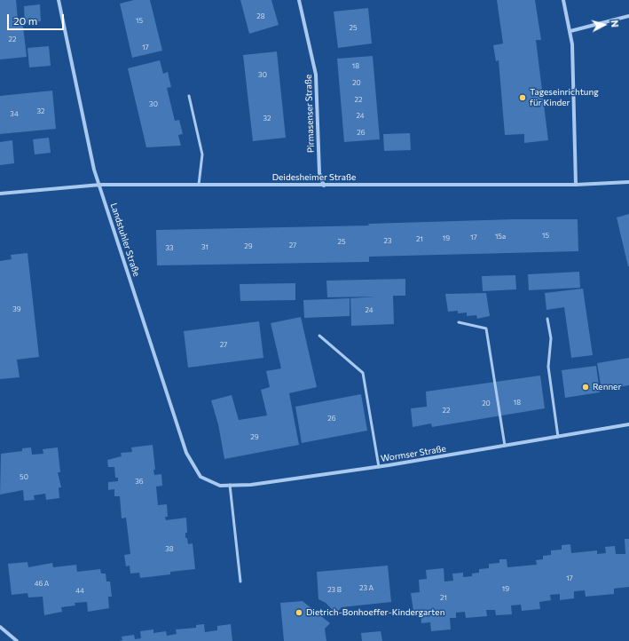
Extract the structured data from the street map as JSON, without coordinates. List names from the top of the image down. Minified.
{"streets":{"street":["Pirmasenser Straße","Deidesheimer Straße","Landstuhler Straße","Wormser Straße"]},"crossings":[["Pirmasenser Straße","Deidesheimer Straße"],["Deidesheimer Straße","Landstuhler Straße"],["Landstuhler Straße","Wormser Straße"]],"places":["Tageseinrichtung für Kinder","Renner","Dietrich-Bonhoeffer-Kindergarten"],"house_numbers":["28","15","25","22","17","18","30","20","22","30","32","34","24","32","26","15","15a","17","19","21","23","25","27","29","31","33","39","24","27","18","20","22","26","29","50","36","38","17","46 A","23 A","19","23 B","44","21"],"scale_bar":"20 m","north":"right"}
